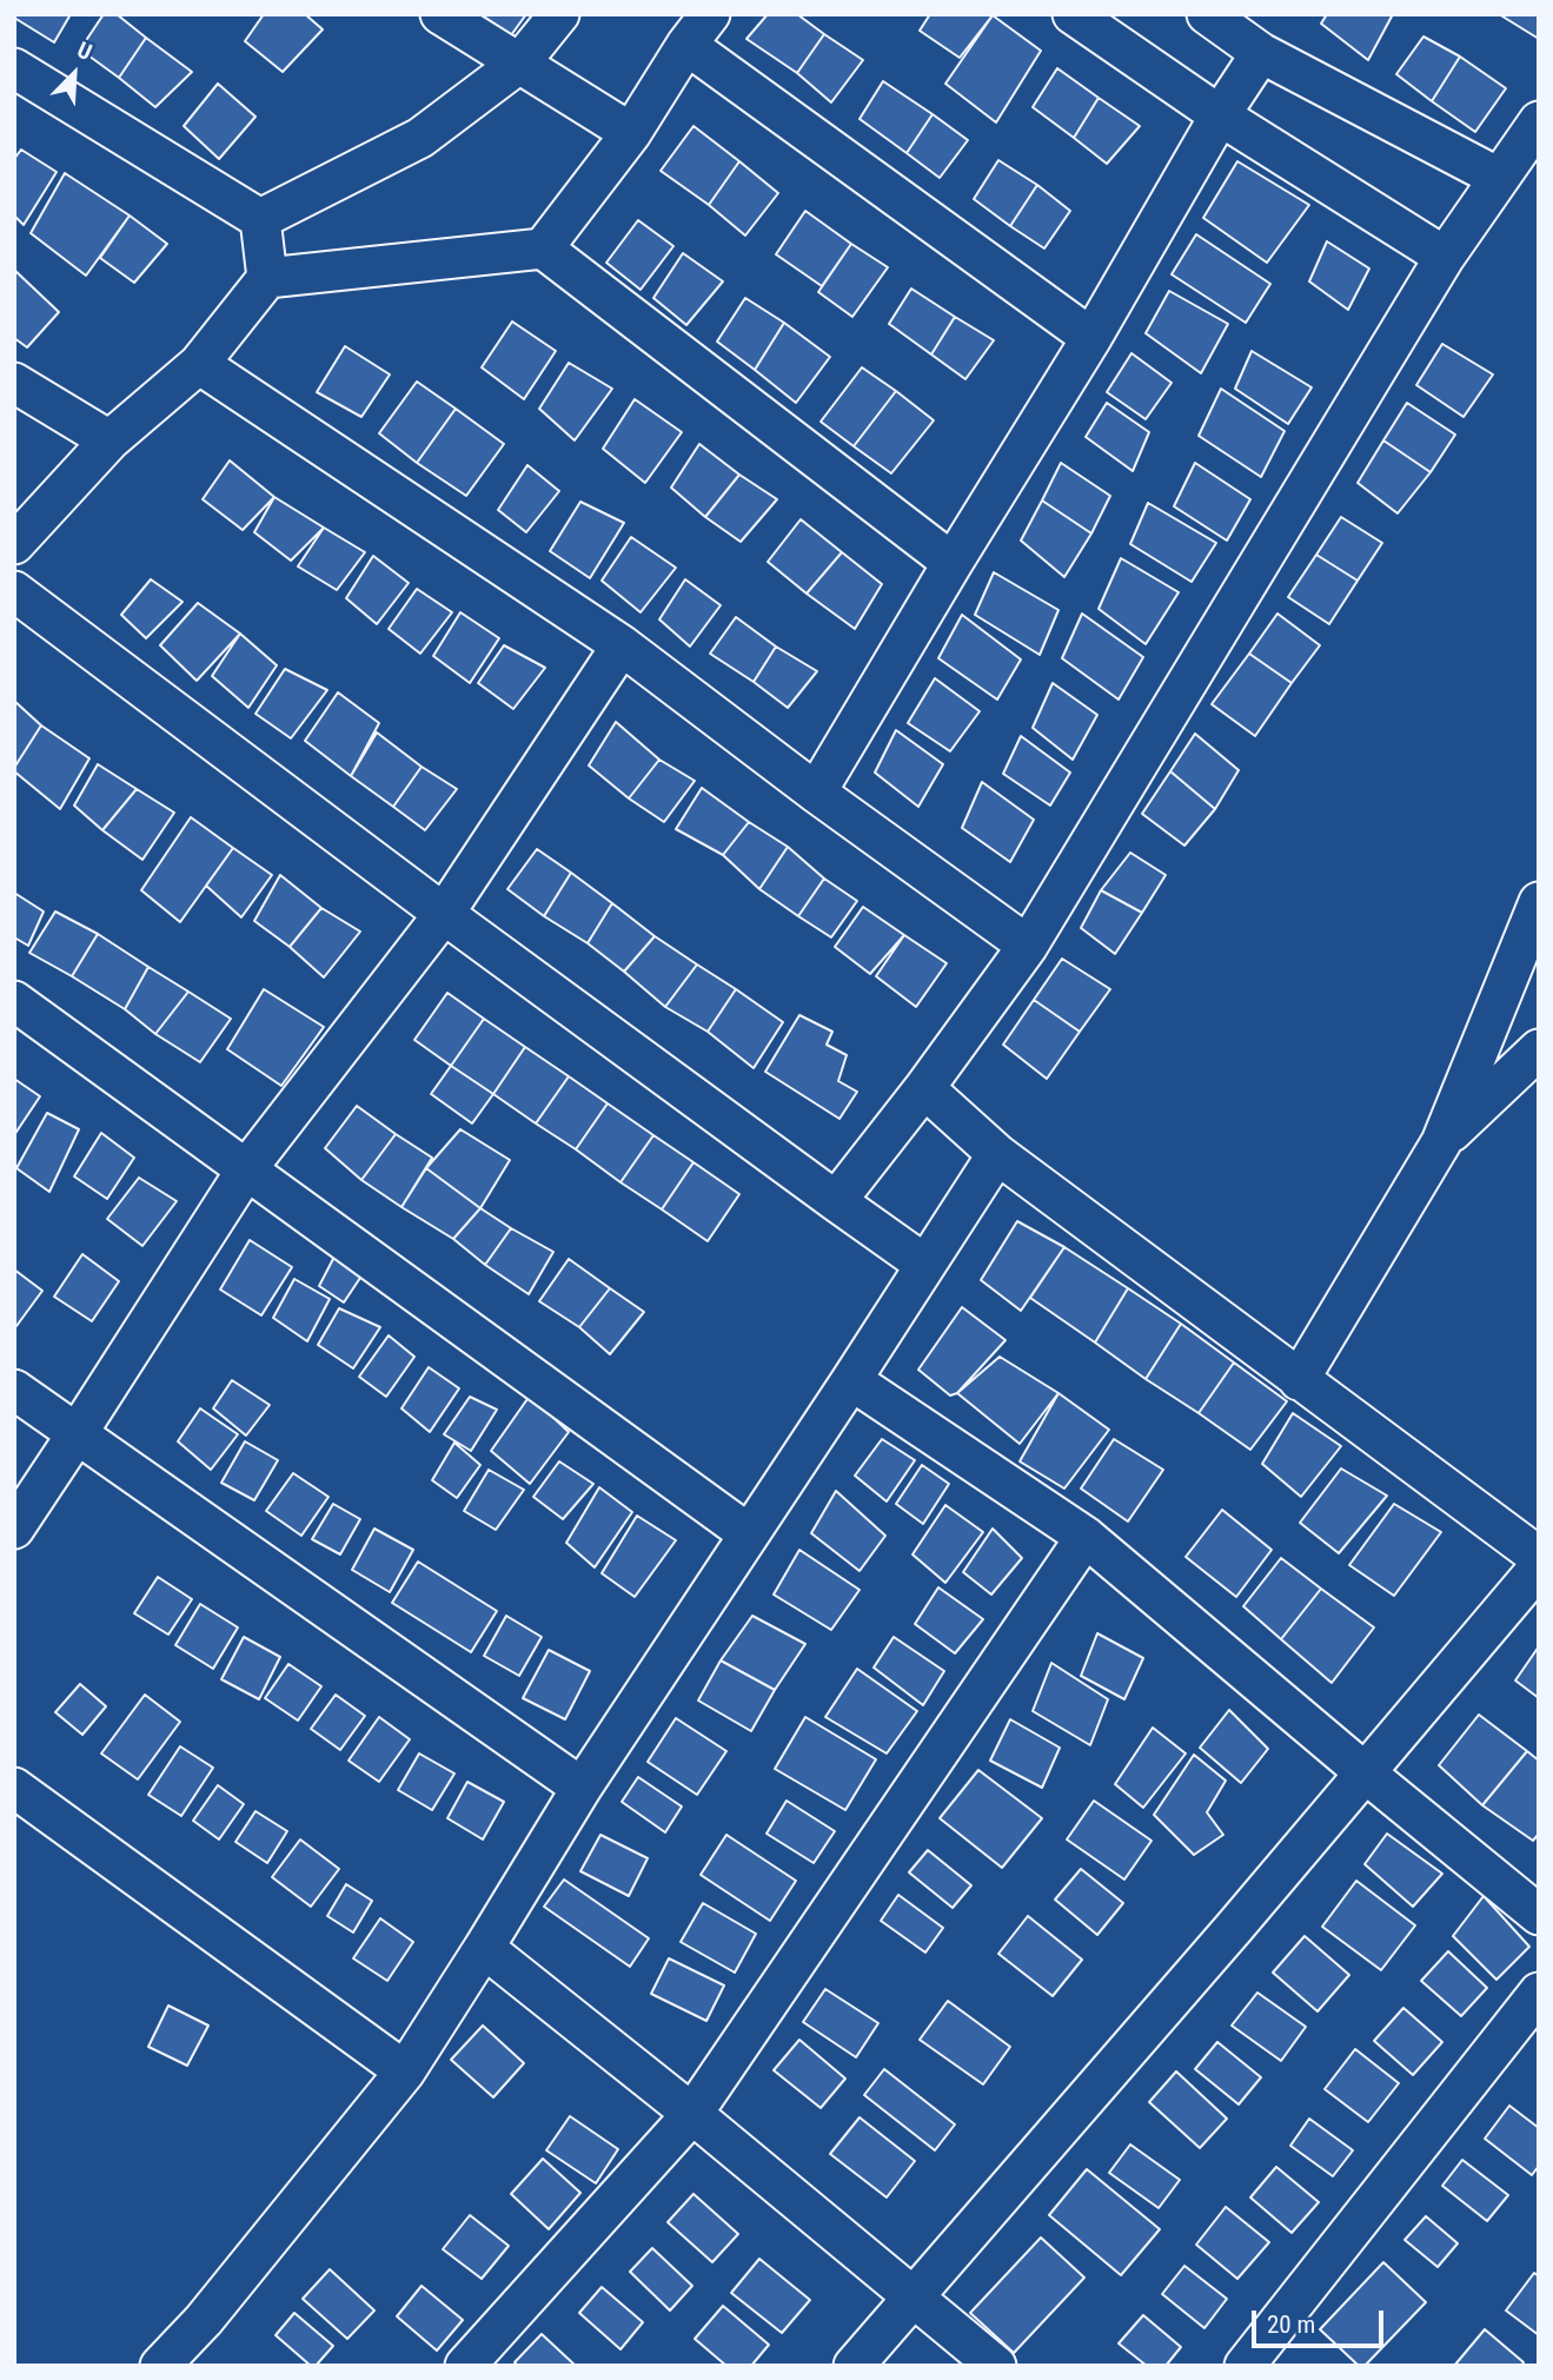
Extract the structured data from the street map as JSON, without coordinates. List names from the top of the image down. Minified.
{"scale_bar":"20 m","north":"top right"}
